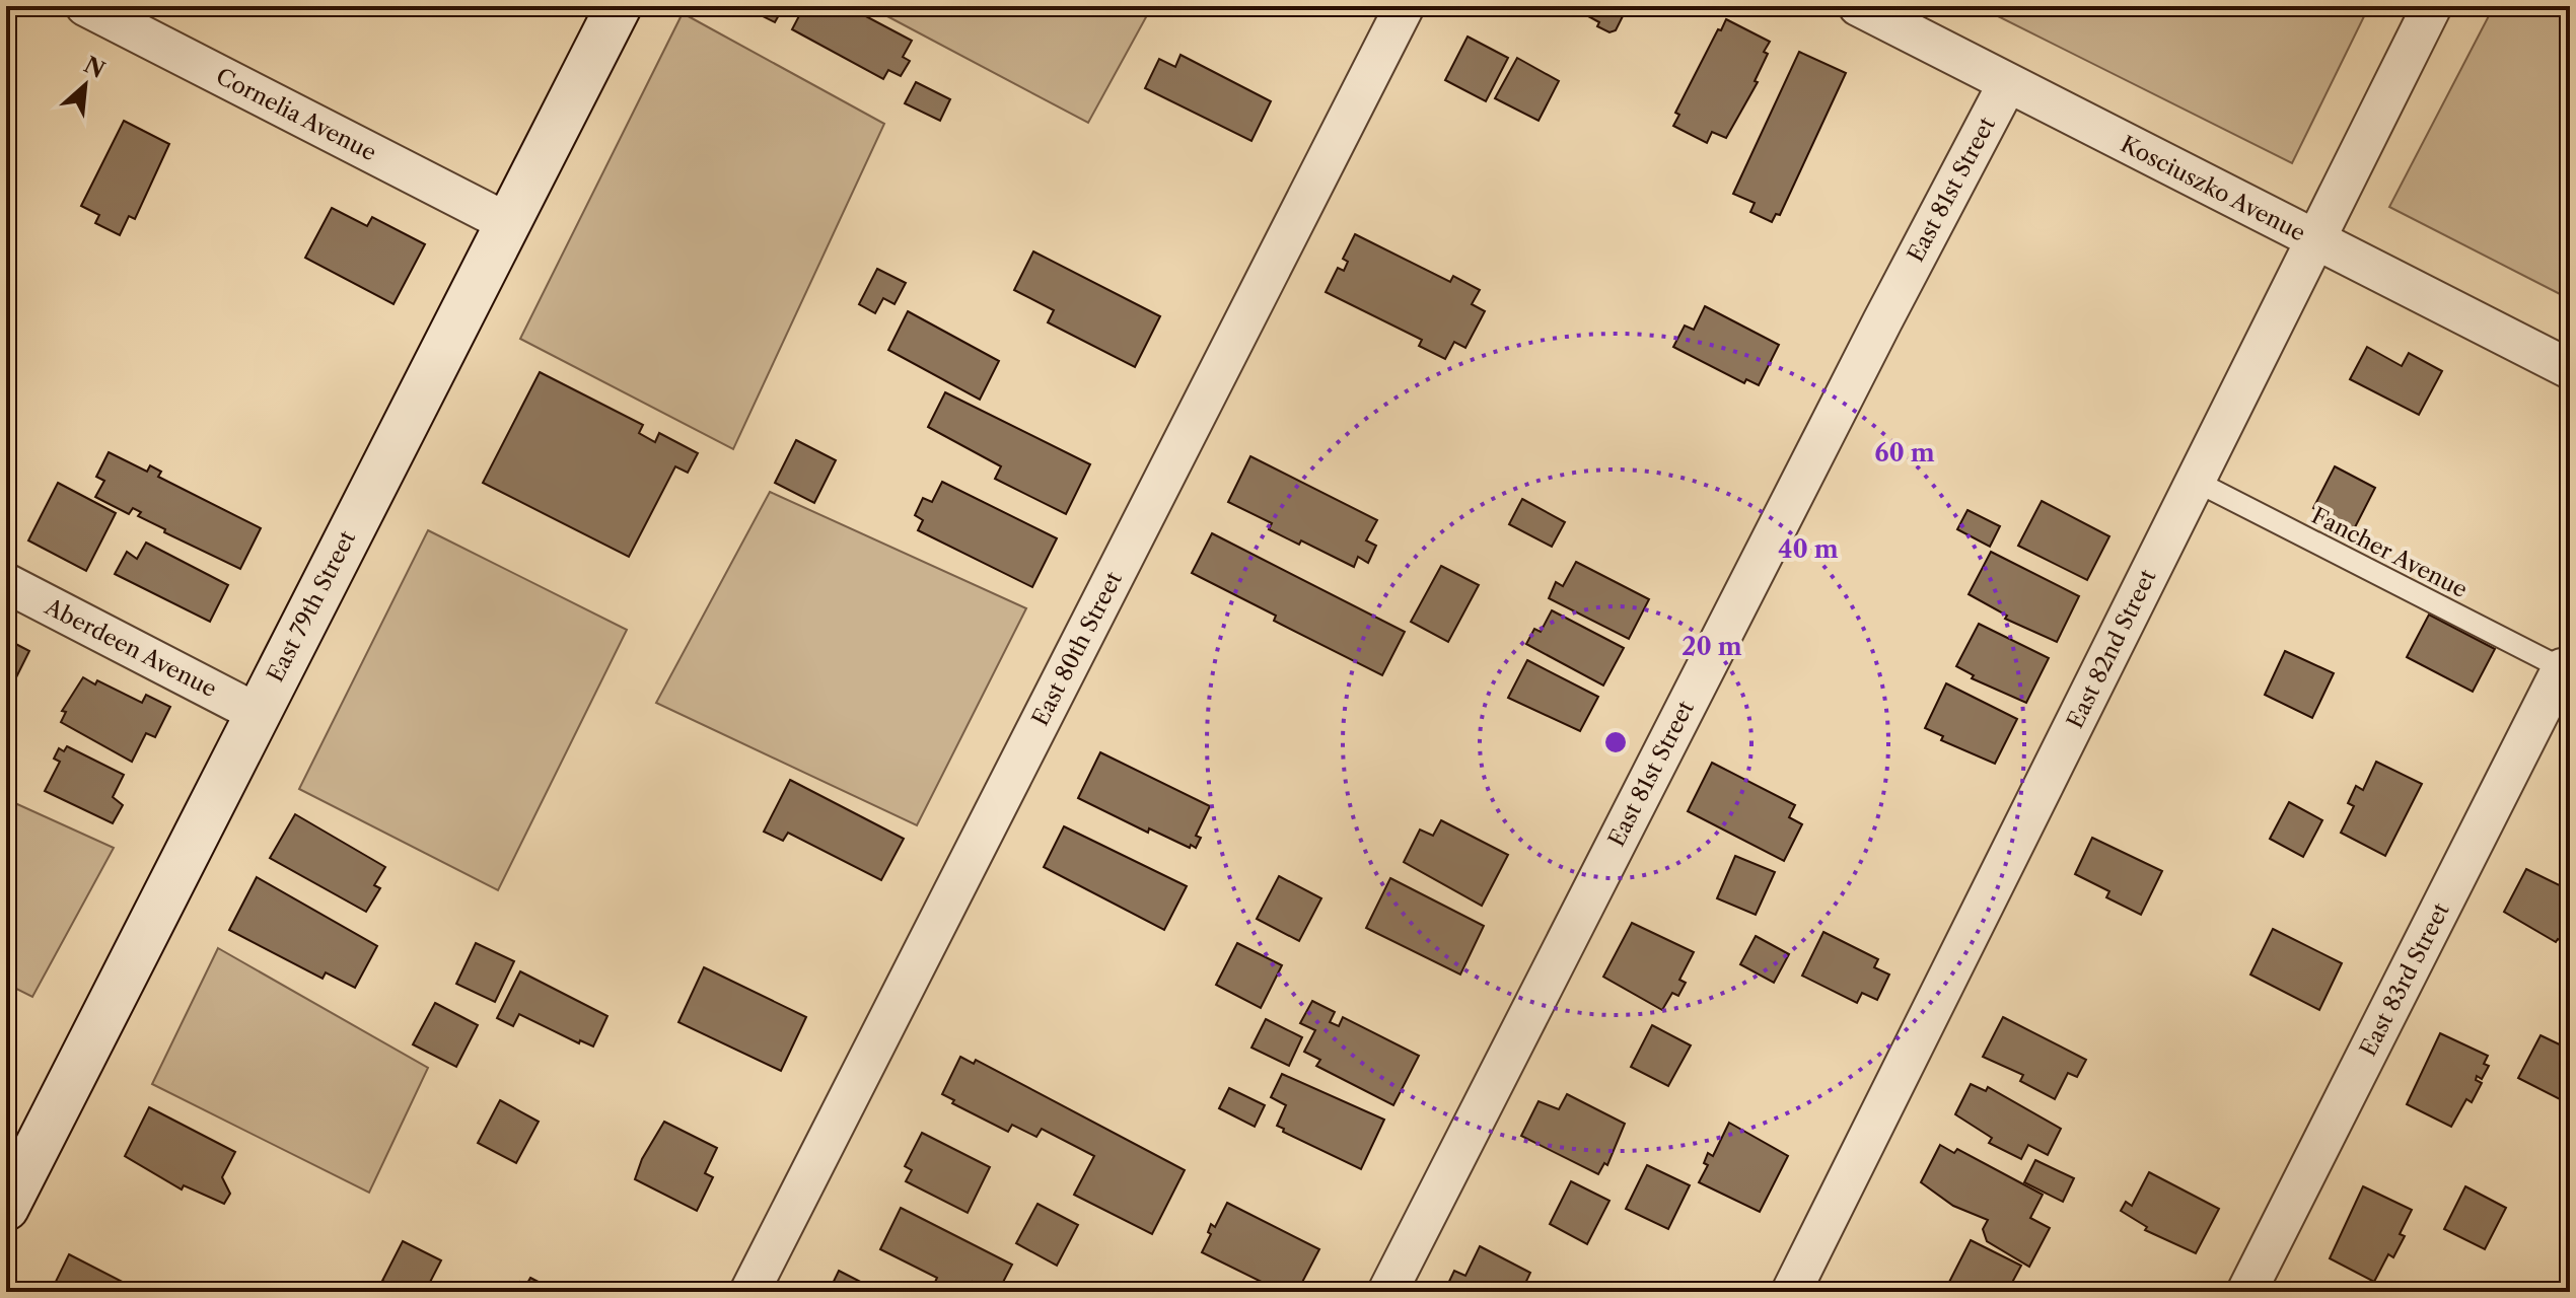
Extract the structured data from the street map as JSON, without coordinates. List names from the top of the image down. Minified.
{"streets":{"main road":["East 79th Street"],"street":["Cornelia Avenue","Kosciuszko Avenue","East 81st Street","Aberdeen Avenue","East 80th Street","East 82nd Street","East 83rd Street"],"lane":["Fancher Avenue"]},"crossings":[["Cornelia Avenue","East 79th Street"],["Kosciuszko Avenue","East 81st Street"],["Kosciuszko Avenue","East 82nd Street"],["Fancher Avenue","East 82nd Street"],["Fancher Avenue","East 83rd Street"],["East 79th Street","Aberdeen Avenue"]],"north":"top right","rings":["60 m","40 m","20 m"]}
